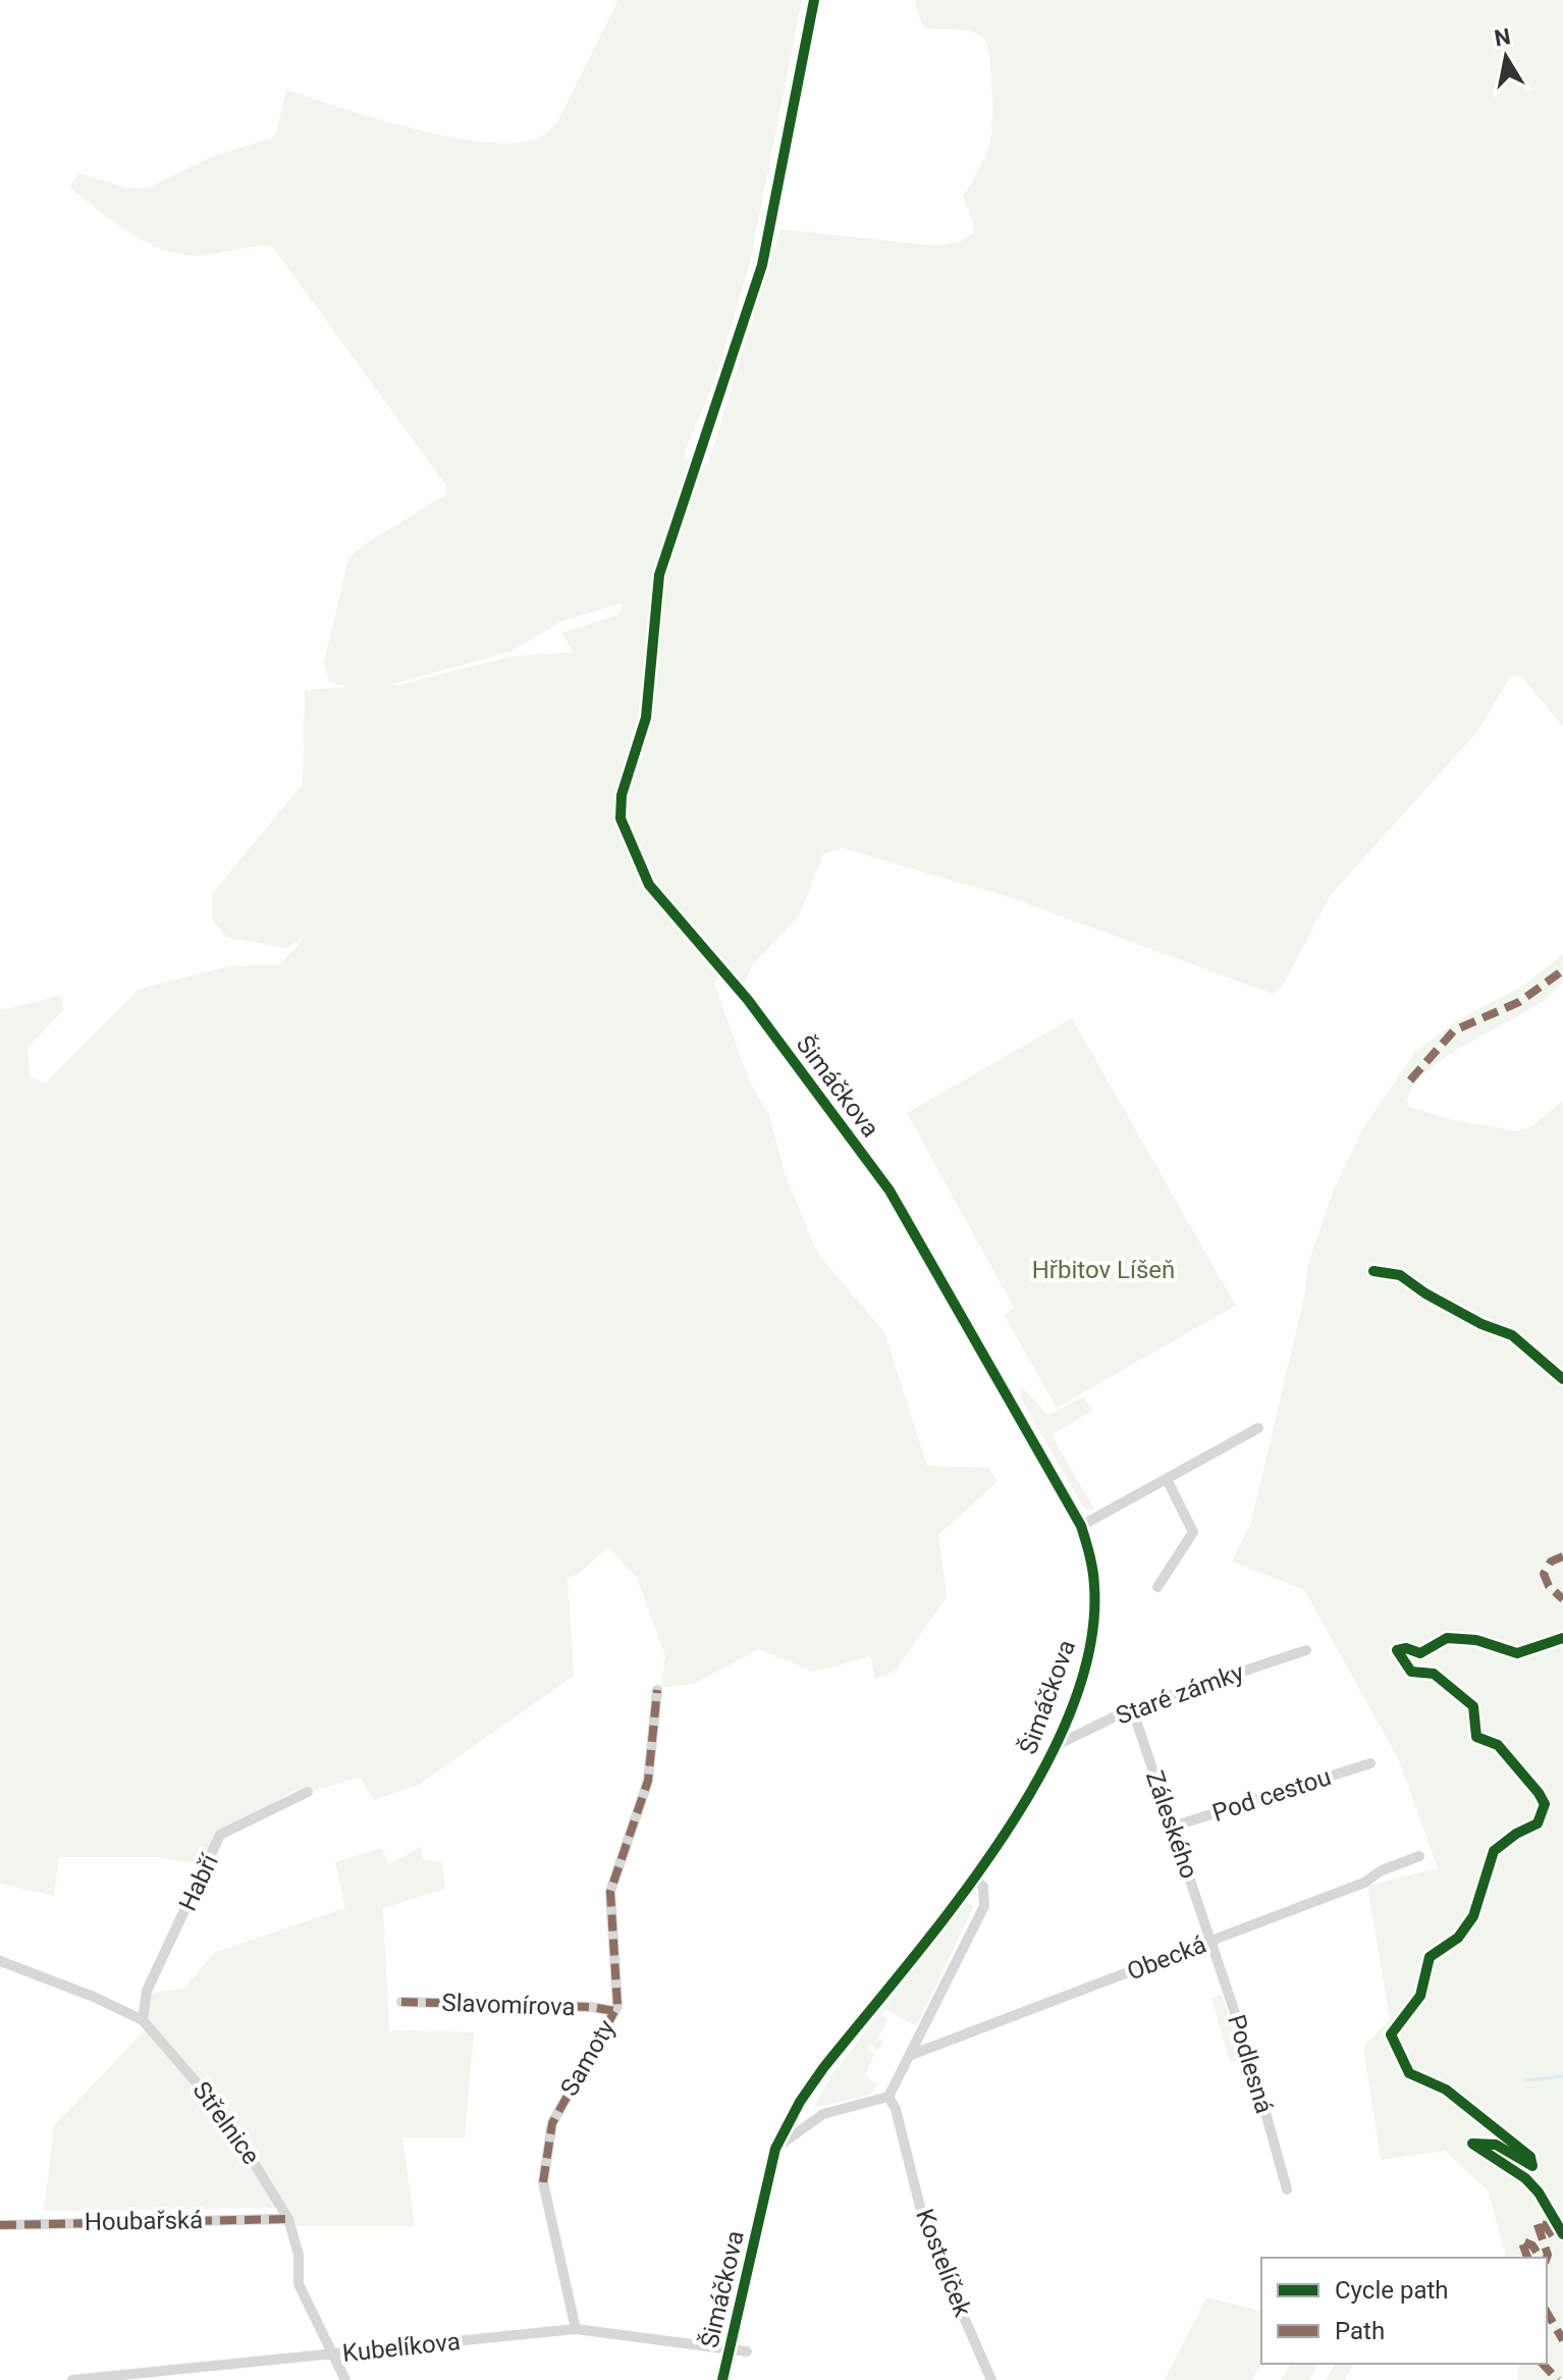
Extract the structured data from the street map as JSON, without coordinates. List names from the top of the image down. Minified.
{"streets":{"street":["Šimáčkova","Staré zámky","Pod cestou","Záleského","Habří","Obecká","Slavomírova","Samoty","Podlesná","Střelnice","Houbařská","Kostelíček","Kubelíkova"]},"crossings":[["Šimáčkova","Staré zámky"],["Šimáčkova","Kubelíkova"],["Staré zámky","Záleského"],["Pod cestou","Záleského"],["Záleského","Obecká"],["Záleského","Podlesná"],["Habří","Střelnice"],["Obecká","Podlesná"],["Slavomírova","Samoty"],["Samoty","Kubelíkova"],["Střelnice","Houbařská"],["Střelnice","Kubelíkova"]],"parks":["Hřbitov Líšeň"],"legend":["Cycle path","Path"],"north":"top"}
